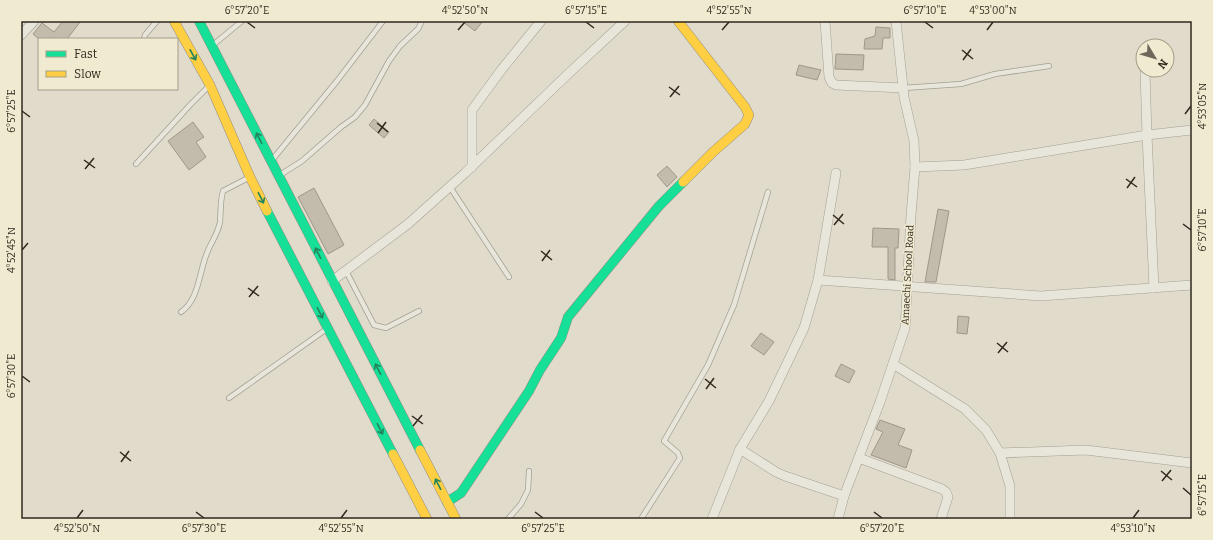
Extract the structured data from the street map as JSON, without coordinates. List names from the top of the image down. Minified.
{"streets":{"street":["Amaechi School Road"]},"legend":["Fast","Slow"],"north":"bottom right","coordinates":["6°57'20\"E","4°52'50\"N","6°57'15\"E","4°52'55\"N","6°57'10\"E","4°53'00\"N","4°53'05\"N","6°57'25\"E","4°52'45\"N","6°57'30\"E","4°53'10\"N"]}
